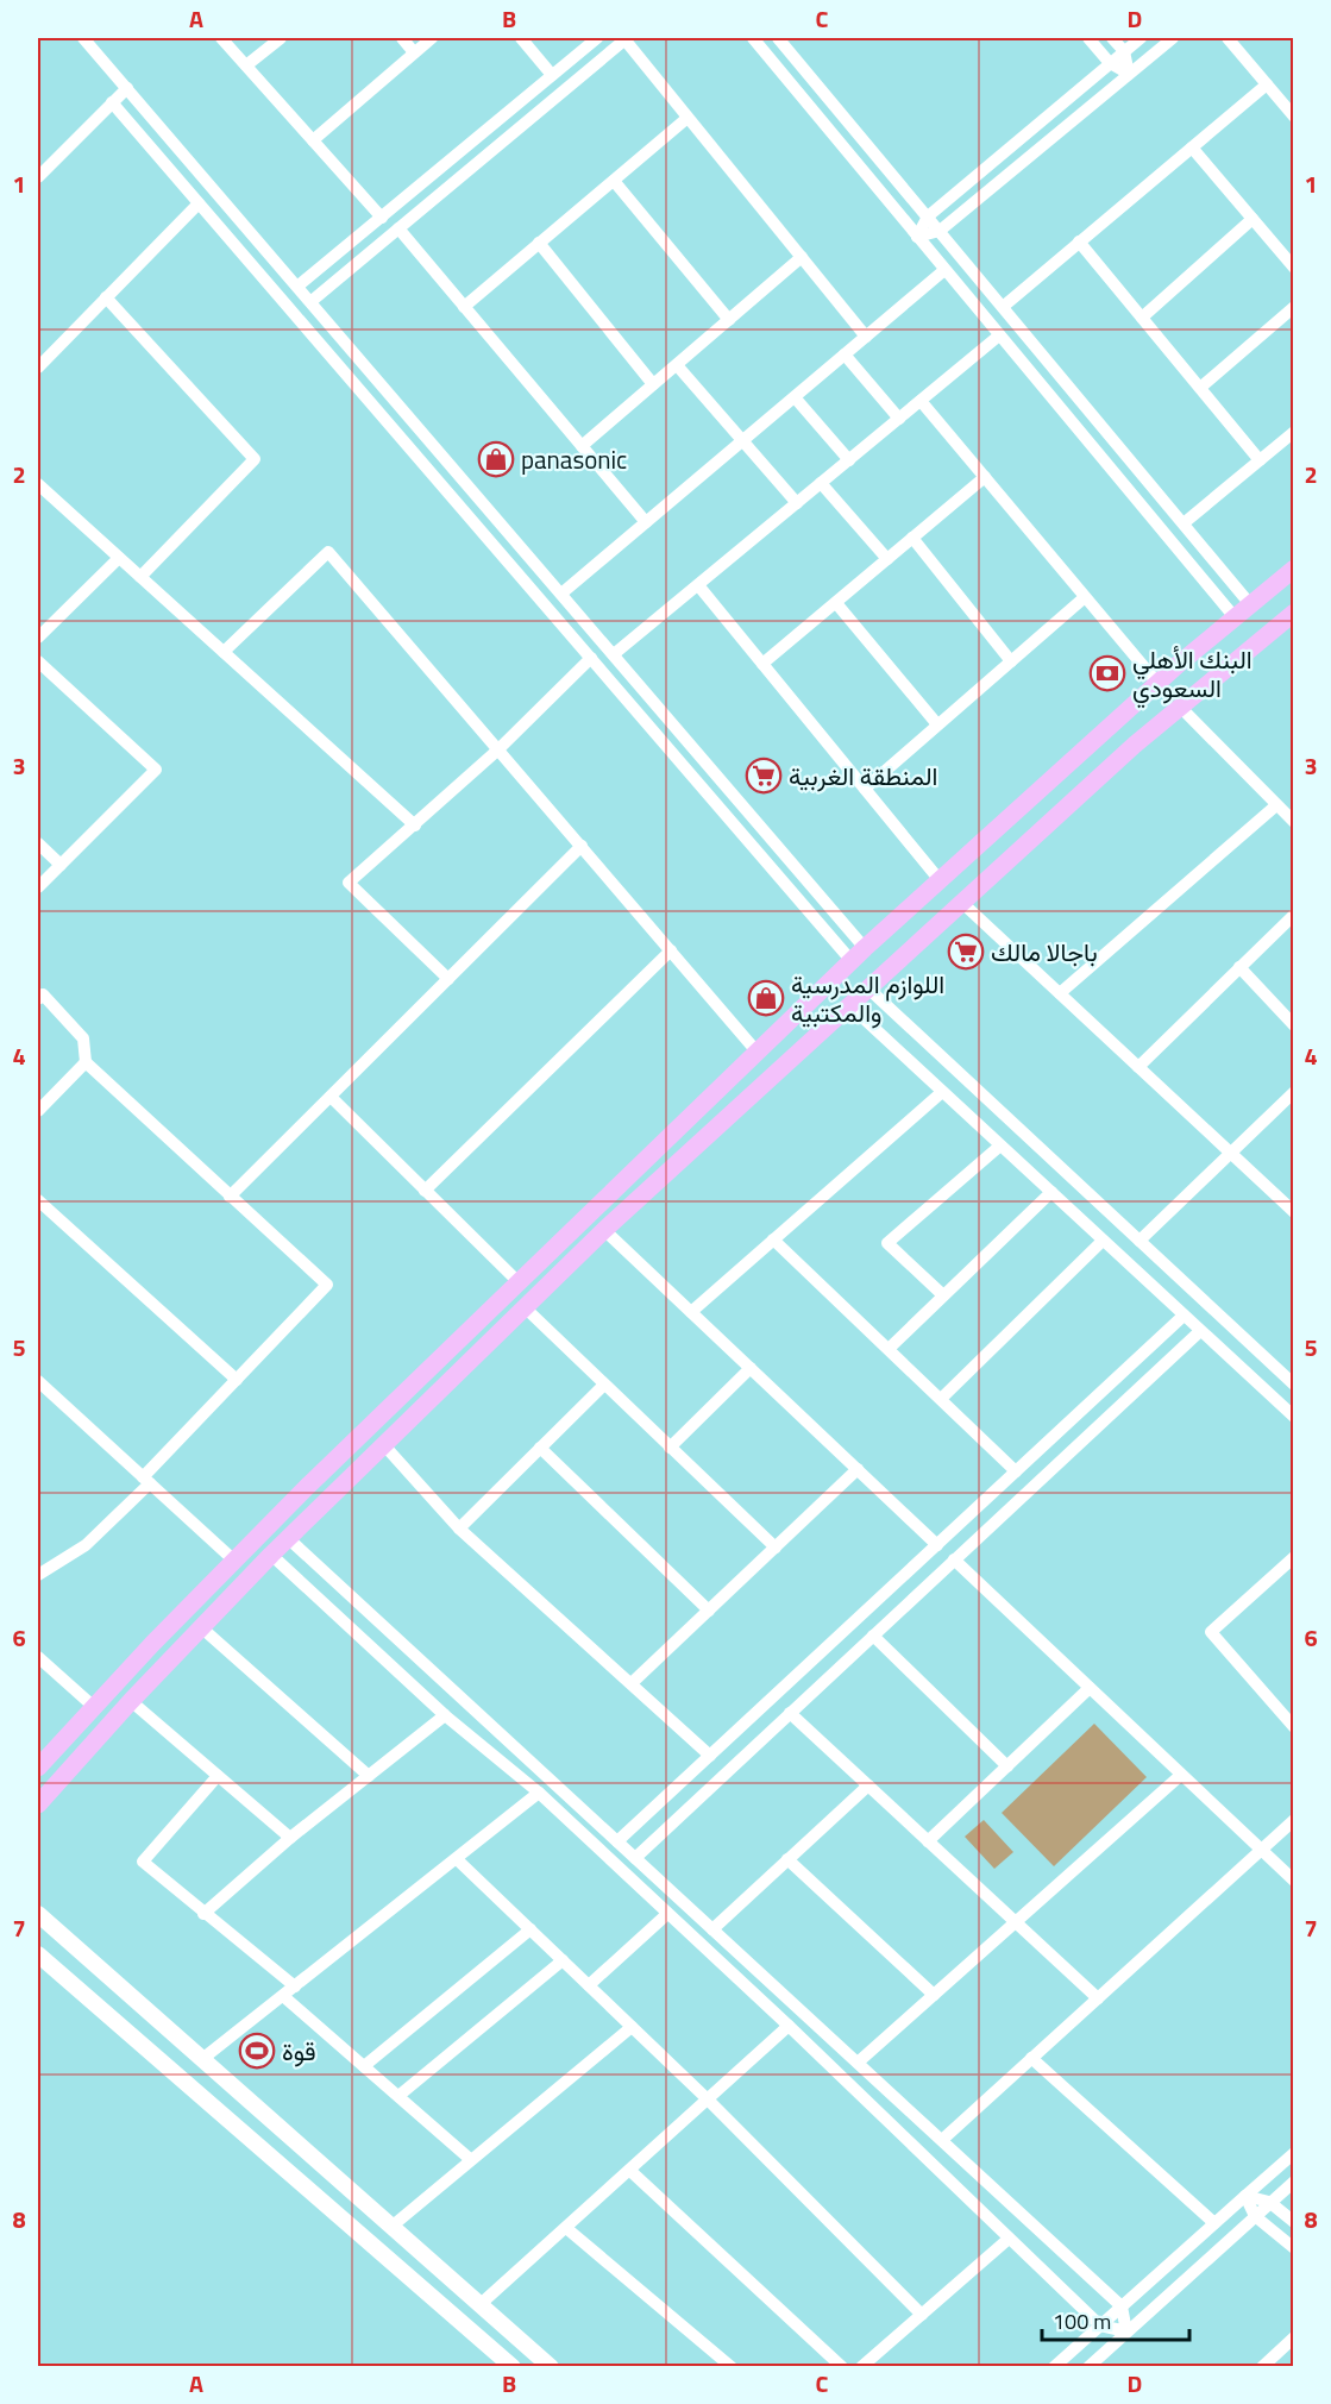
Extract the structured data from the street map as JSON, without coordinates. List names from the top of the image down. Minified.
{"places":{"shop":["panasonic","اللوازم المدرسية والمكتبية"],"bank":["البنك الأهلي السعودي"],"supermarket":["المنطقة الغربية","باجالا مالك"],"sports":["قوة"]},"scale_bar":"100 m","grid":{"columns":["A","B","C","D"],"rows":["1","2","3","4","5","6","7","8"]}}
